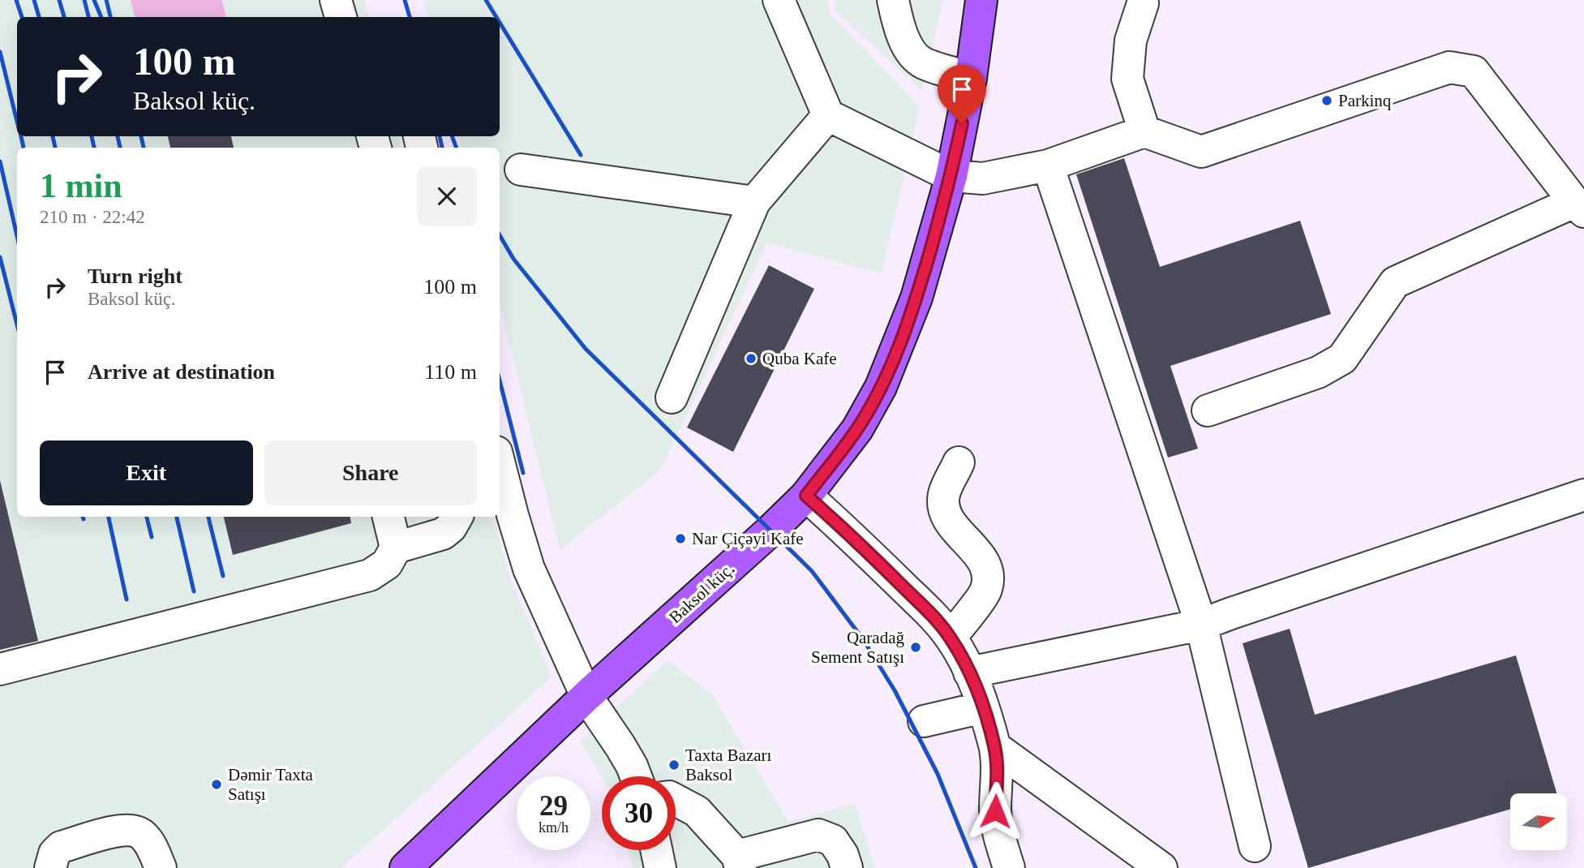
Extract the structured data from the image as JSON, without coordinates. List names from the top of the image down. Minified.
{"streets":{"main road":["Baksol küç."]},"places":["Parkinq","Quba Kafe","Nar Çiçəyi Kafe","Qaradağ Sement Satışı","Taxta Bazarı Baksol","Dəmir Taxta Satışı"],"north":"right","page":{"turn":["100 m","Baksol küç."],"heading":["1 min","210 m · 22:42"],"list":[{"name":"Turn right","note":"Baksol küç.","value":"100 m"},{"name":"Arrive at destination","value":"110 m"}],"buttons":["Exit","Share"],"speed":"29 km/h","limit":"30"}}
